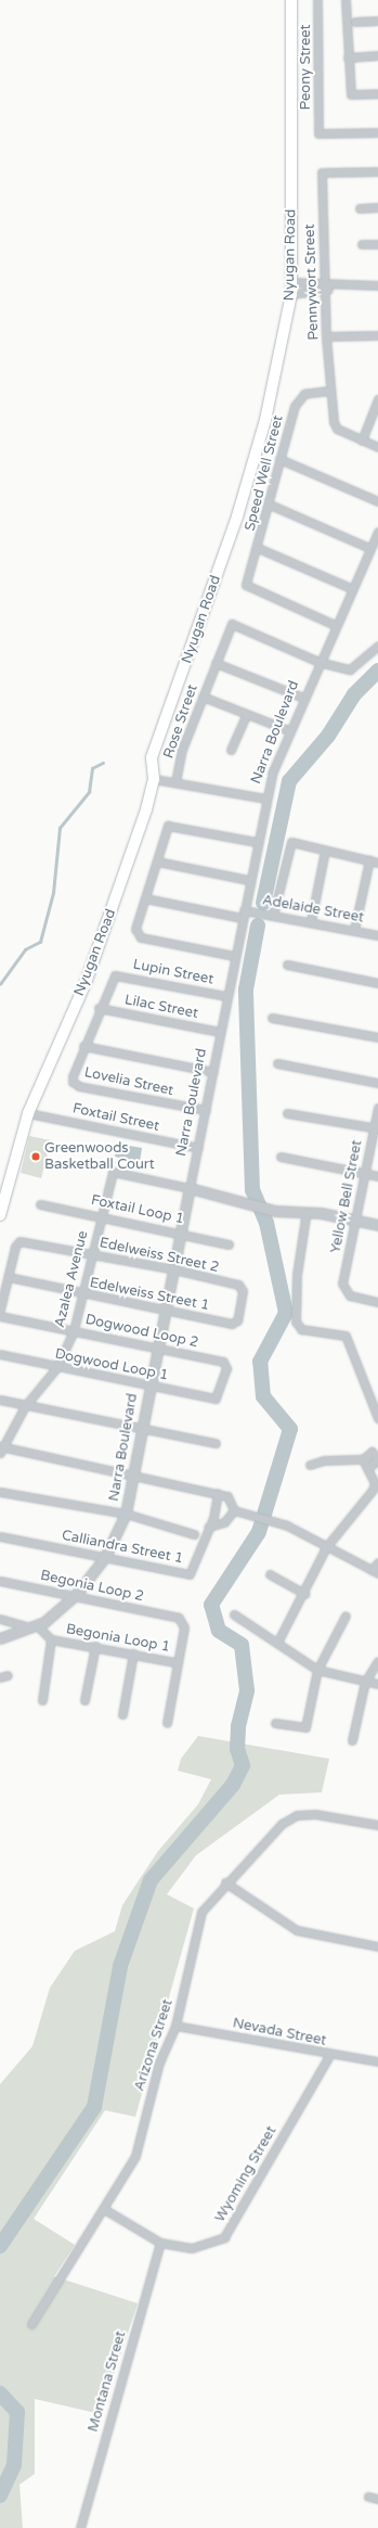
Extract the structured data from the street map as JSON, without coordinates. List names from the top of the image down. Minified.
{"streets":{"main road":["Nyugan Road"],"street":["Peony Street","Pennywort Street","Speed Well Street","Rose Street","Narra Boulevard","Adelaide Street","Lupin Street","Lilac Street","Lovelia Street","Foxtail Street","Yellow Bell Street","Foxtail Loop 1","Edelweiss Street 2","Azalea Avenue","Edelweiss Street 1","Dogwood Loop 2","Dogwood Loop 1","Calliandra Street 1","Begonia Loop 2","Begonia Loop 1","Nevada Street","Arizona Street","Wyoming Street","Montana Street"]},"crossings":[["Nyugan Road","Foxtail Street"],["Pennywort Street","Speed Well Street"],["Speed Well Street","Narra Boulevard"],["Rose Street","Narra Boulevard"],["Narra Boulevard","Adelaide Street"],["Narra Boulevard","Lupin Street"],["Narra Boulevard","Lilac Street"],["Narra Boulevard","Lovelia Street"],["Narra Boulevard","Foxtail Street"],["Narra Boulevard","Foxtail Loop 1"],["Narra Boulevard","Edelweiss Street 2"],["Narra Boulevard","Azalea Avenue"],["Narra Boulevard","Edelweiss Street 1"],["Narra Boulevard","Dogwood Loop 2"],["Narra Boulevard","Dogwood Loop 1"],["Narra Boulevard","Calliandra Street 1"],["Narra Boulevard","Begonia Loop 2"],["Narra Boulevard","Begonia Loop 1"],["Lupin Street","Lilac Street"],["Foxtail Loop 1","Azalea Avenue"],["Edelweiss Street 2","Azalea Avenue"],["Edelweiss Street 2","Edelweiss Street 1"],["Azalea Avenue","Edelweiss Street 1"],["Azalea Avenue","Dogwood Loop 2"],["Azalea Avenue","Dogwood Loop 1"],["Dogwood Loop 2","Dogwood Loop 1"],["Begonia Loop 2","Begonia Loop 1"],["Nevada Street","Arizona Street"],["Nevada Street","Wyoming Street"],["Arizona Street","Wyoming Street"],["Wyoming Street","Montana Street"]],"places":["Greenwoods Basketball Court"]}
